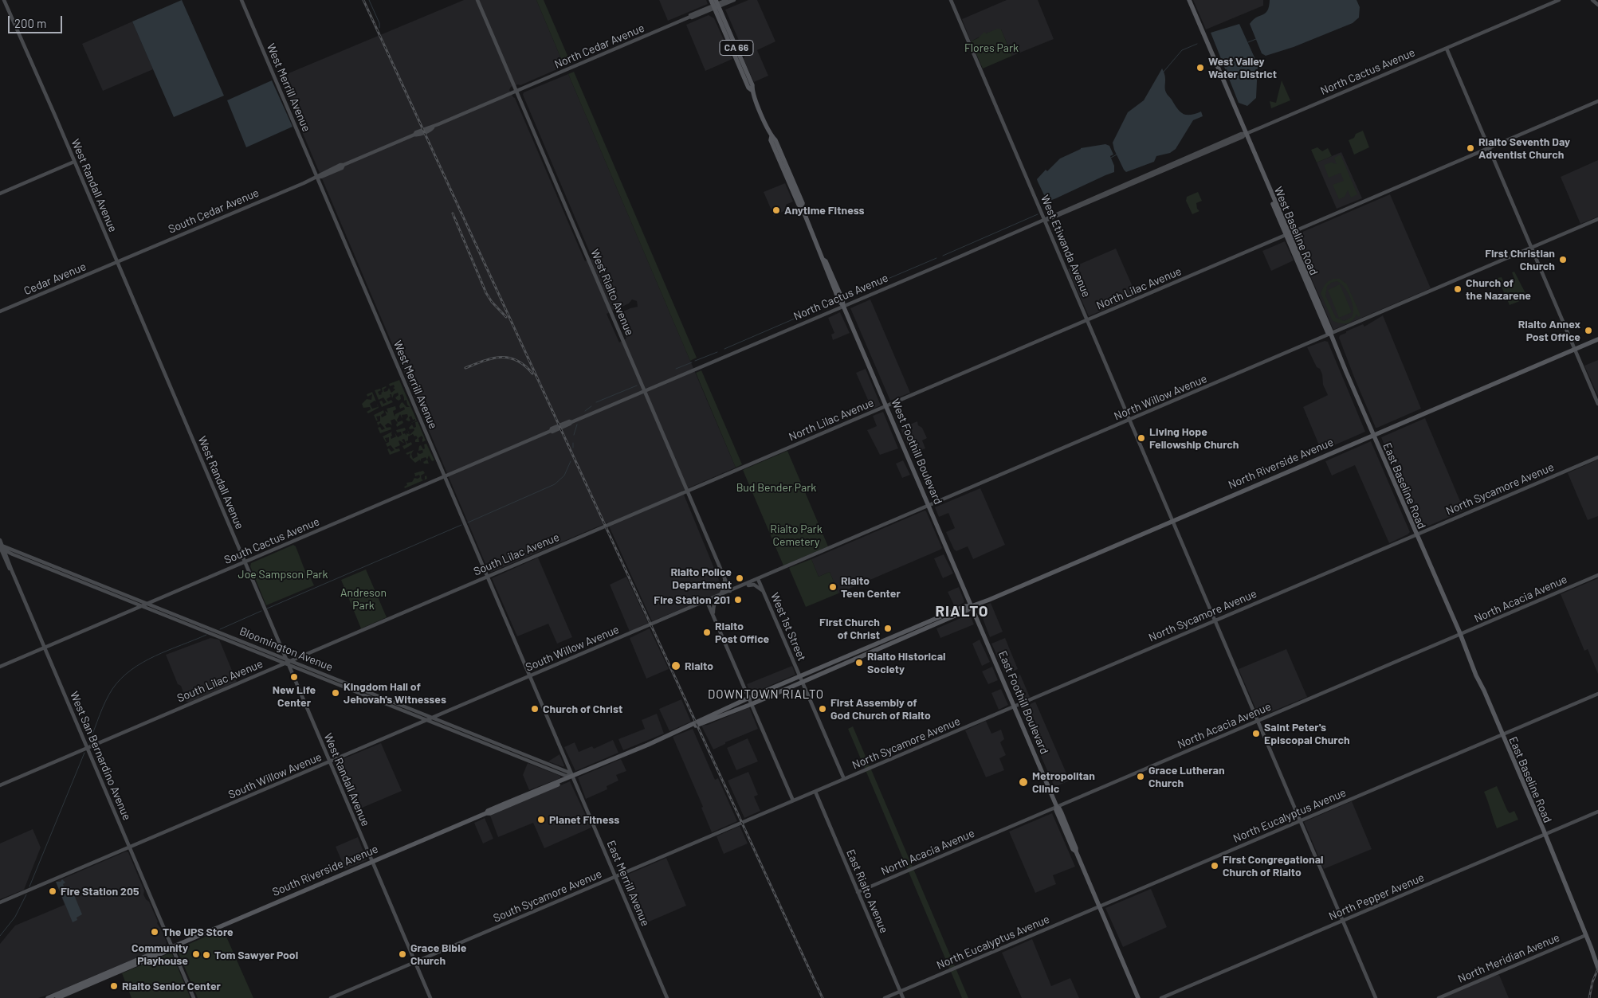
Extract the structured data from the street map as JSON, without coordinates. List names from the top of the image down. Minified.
{"streets":{"main road":["CA 66","West Baseline Road","West Foothill Boulevard","North Riverside Avenue","East Baseline Road","East Foothill Boulevard","South Riverside Avenue"],"street":["North Cedar Avenue","North Cactus Avenue","West Merrill Avenue","West Randall Avenue","South Cedar Avenue","West Etiwanda Avenue","Cedar Avenue","North Lilac Avenue","West Rialto Avenue","North Willow Avenue","North Sycamore Avenue","South Cactus Avenue","South Lilac Avenue","North Acacia Avenue","West 1st Street","South Willow Avenue","Bloomington Avenue","West San Bernardino Avenue","North Eucalyptus Avenue","East Merrill Avenue","East Rialto Avenue","South Sycamore Avenue","North Pepper Avenue","North Meridian Avenue"]},"crossings":[["North Cedar Avenue","South Cedar Avenue"],["North Cedar Avenue","West Rialto Avenue"],["North Cedar Avenue","West Foothill Boulevard"],["North Cactus Avenue","West Baseline Road"],["North Cactus Avenue","West Etiwanda Avenue"],["North Cactus Avenue","West Rialto Avenue"],["North Cactus Avenue","West Foothill Boulevard"],["North Cactus Avenue","South Cactus Avenue"],["West Merrill Avenue","South Cedar Avenue"],["West Merrill Avenue","South Cactus Avenue"],["West Merrill Avenue","South Lilac Avenue"],["West Merrill Avenue","South Willow Avenue"],["West Merrill Avenue","Bloomington Avenue"],["West Merrill Avenue","South Riverside Avenue"],["West Merrill Avenue","East Merrill Avenue"],["West Randall Avenue","South Cedar Avenue"],["West Randall Avenue","Cedar Avenue"],["West Randall Avenue","South Cactus Avenue"],["West Randall Avenue","South Lilac Avenue"],["West Randall Avenue","South Willow Avenue"],["West Randall Avenue","Bloomington Avenue"],["West Randall Avenue","South Riverside Avenue"],["West Randall Avenue","South Sycamore Avenue"],["South Cedar Avenue","Cedar Avenue"],["South Cedar Avenue","West Rialto Avenue"],["West Baseline Road","North Lilac Avenue"],["West Baseline Road","North Willow Avenue"],["West Baseline Road","North Riverside Avenue"],["West Baseline Road","East Baseline Road"],["West Etiwanda Avenue","North Lilac Avenue"],["West Etiwanda Avenue","North Willow Avenue"],["West Etiwanda Avenue","North Riverside Avenue"],["West Etiwanda Avenue","North Sycamore Avenue"],["West Etiwanda Avenue","North Acacia Avenue"],["West Etiwanda Avenue","North Eucalyptus Avenue"],["West Etiwanda Avenue","North Pepper Avenue"],["North Lilac Avenue","West Rialto Avenue"],["North Lilac Avenue","West Foothill Boulevard"],["North Lilac Avenue","South Lilac Avenue"],["West Rialto Avenue","North Willow Avenue"],["West Rialto Avenue","South Cactus Avenue"],["West Rialto Avenue","South Lilac Avenue"],["West Rialto Avenue","South Willow Avenue"],["North Willow Avenue","West Foothill Boulevard"],["North Willow Avenue","West 1st Street"],["North Willow Avenue","South Willow Avenue"],["West Foothill Boulevard","North Riverside Avenue"],["West Foothill Boulevard","East Foothill Boulevard"],["North Riverside Avenue","East Baseline Road"],["North Riverside Avenue","West 1st Street"],["North Riverside Avenue","East Foothill Boulevard"],["North Riverside Avenue","South Riverside Avenue"],["East Baseline Road","North Sycamore Avenue"],["East Baseline Road","North Acacia Avenue"],["East Baseline Road","North Eucalyptus Avenue"],["East Baseline Road","North Pepper Avenue"],["East Baseline Road","North Meridian Avenue"],["North Sycamore Avenue","West 1st Street"],["North Sycamore Avenue","East Foothill Boulevard"],["North Sycamore Avenue","East Rialto Avenue"],["North Sycamore Avenue","South Sycamore Avenue"],["South Cactus Avenue","Bloomington Avenue"],["South Cactus Avenue","West San Bernardino Avenue"],["South Lilac Avenue","Bloomington Avenue"],["South Lilac Avenue","West San Bernardino Avenue"],["North Acacia Avenue","East Foothill Boulevard"],["North Acacia Avenue","East Rialto Avenue"],["West 1st Street","South Riverside Avenue"],["South Willow Avenue","Bloomington Avenue"],["South Willow Avenue","West San Bernardino Avenue"],["Bloomington Avenue","West San Bernardino Avenue"],["Bloomington Avenue","South Riverside Avenue"],["Bloomington Avenue","East Merrill Avenue"],["East Foothill Boulevard","North Eucalyptus Avenue"],["West San Bernardino Avenue","South Riverside Avenue"],["North Eucalyptus Avenue","East Rialto Avenue"],["South Riverside Avenue","East Merrill Avenue"],["East Merrill Avenue","South Sycamore Avenue"],["East Rialto Avenue","South Sycamore Avenue"]],"districts":["RIALTO","DOWNTOWN RIALTO"],"parks":["Flores Park","Bud Bender Park","Rialto Park Cemetery","Joe Sampson Park","Andreson Park"],"places":["West Valley Water District","Rialto Seventh Day Adventist Church","Anytime Fitness","First Christian Church","Church of the Nazarene","Rialto Annex Post Office","Living Hope Fellowship Church","Rialto Police Department","Rialto Teen Center","Fire Station 201","First Church of Christ","Rialto Post Office","Rialto Historical Society","Rialto","New Life Center","Kingdom Hall of Jehovah's Witnesses","Church of Christ","First Assembly of God Church of Rialto","Saint Peter's Episcopal Church","Grace Lutheran Church","Metropolitan Clinic","Planet Fitness","First Congregational Church of Rialto","Fire Station 205","The UPS Store","Community Playhouse","Grace Bible Church","Tom Sawyer Pool","Rialto Senior Center"],"scale_bar":"200 m"}
